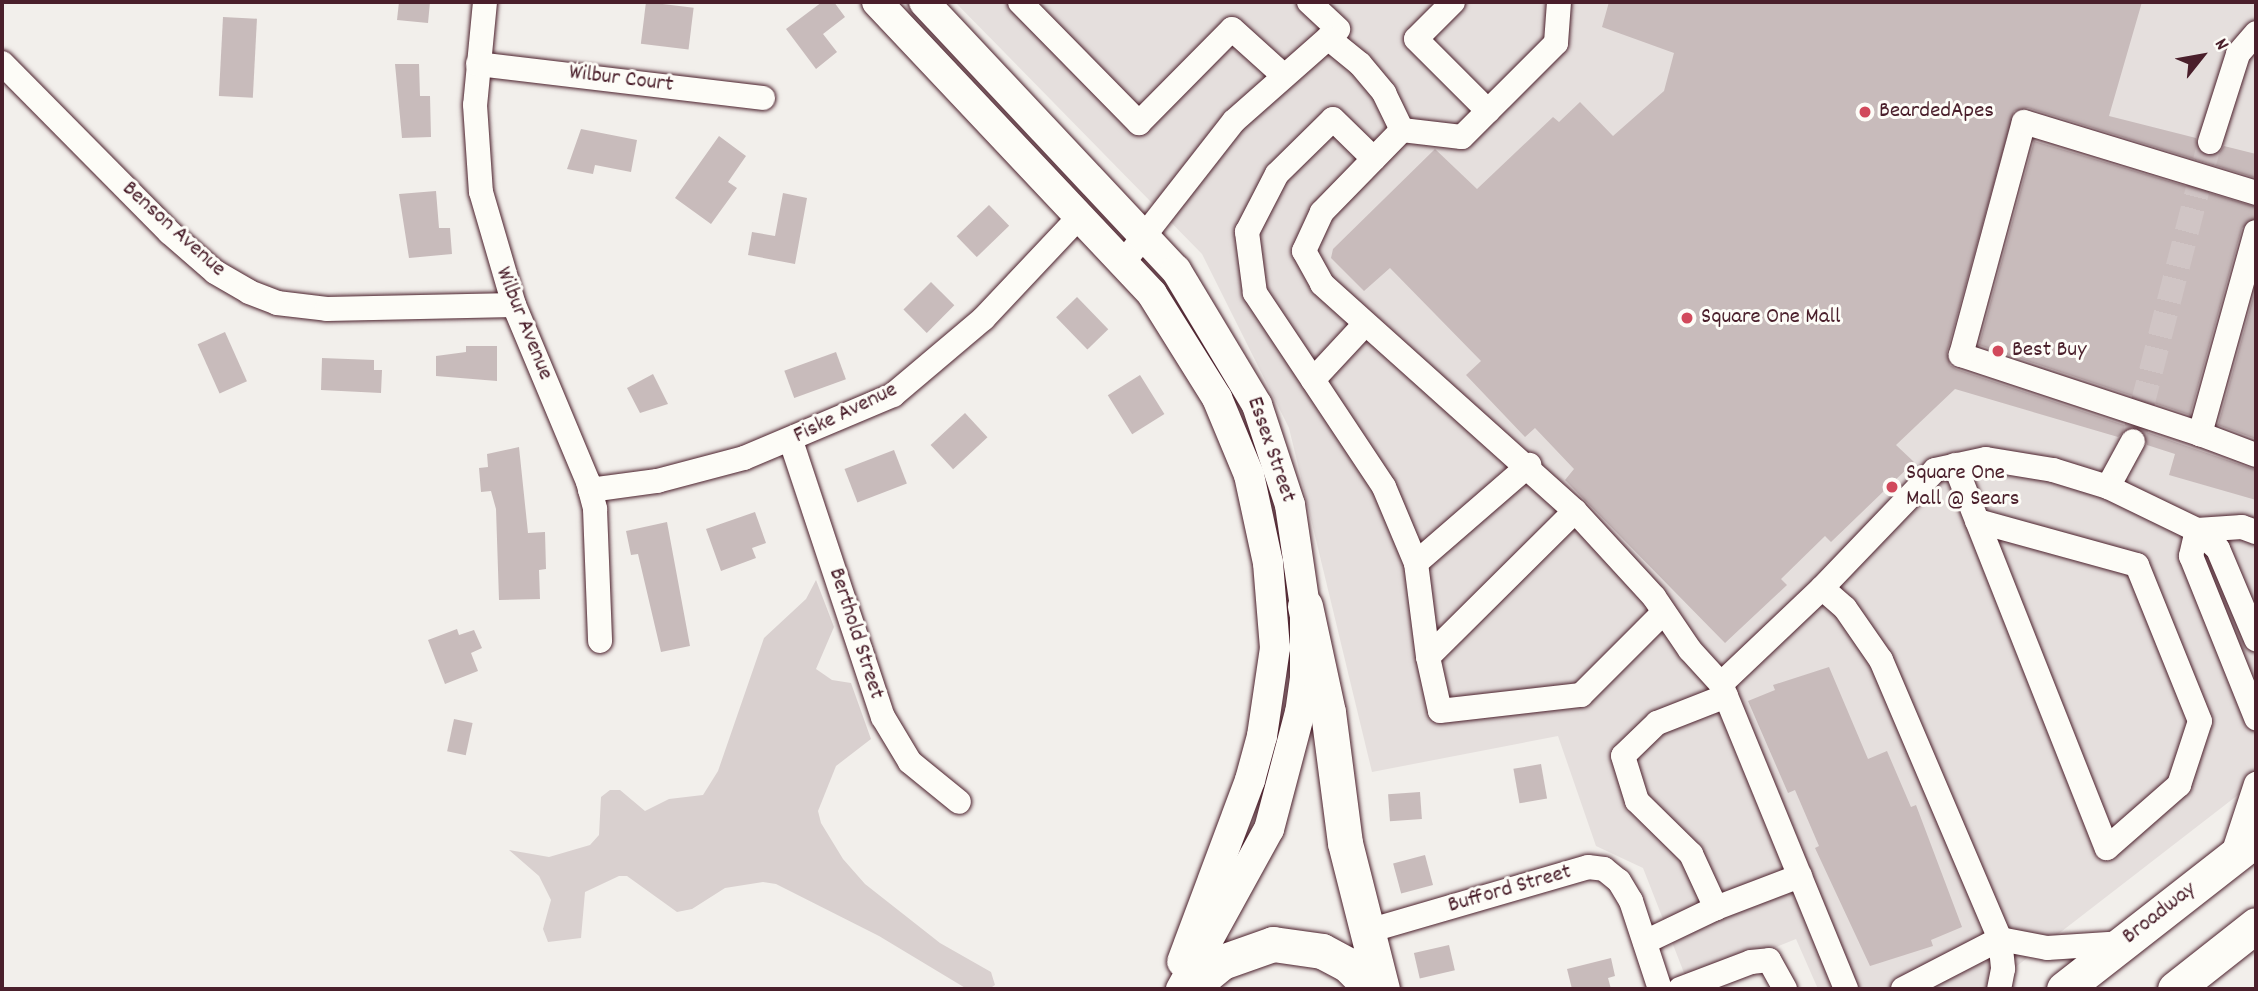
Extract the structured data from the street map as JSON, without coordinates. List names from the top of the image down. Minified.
{"streets":{"highway":["Broadway"],"main road":["Essex Street"],"street":["Wilbur Court","Benson Avenue","Wilbur Avenue","Fiske Avenue","Berthold Street","Bufford Street"]},"crossings":[["Wilbur Court","Wilbur Avenue"],["Benson Avenue","Wilbur Avenue"],["Wilbur Avenue","Fiske Avenue"],["Fiske Avenue","Essex Street"],["Fiske Avenue","Berthold Street"]],"places":["BeardedApes","Square One Mall","Best Buy","Square One Mall @ Sears"],"north":"top right"}
